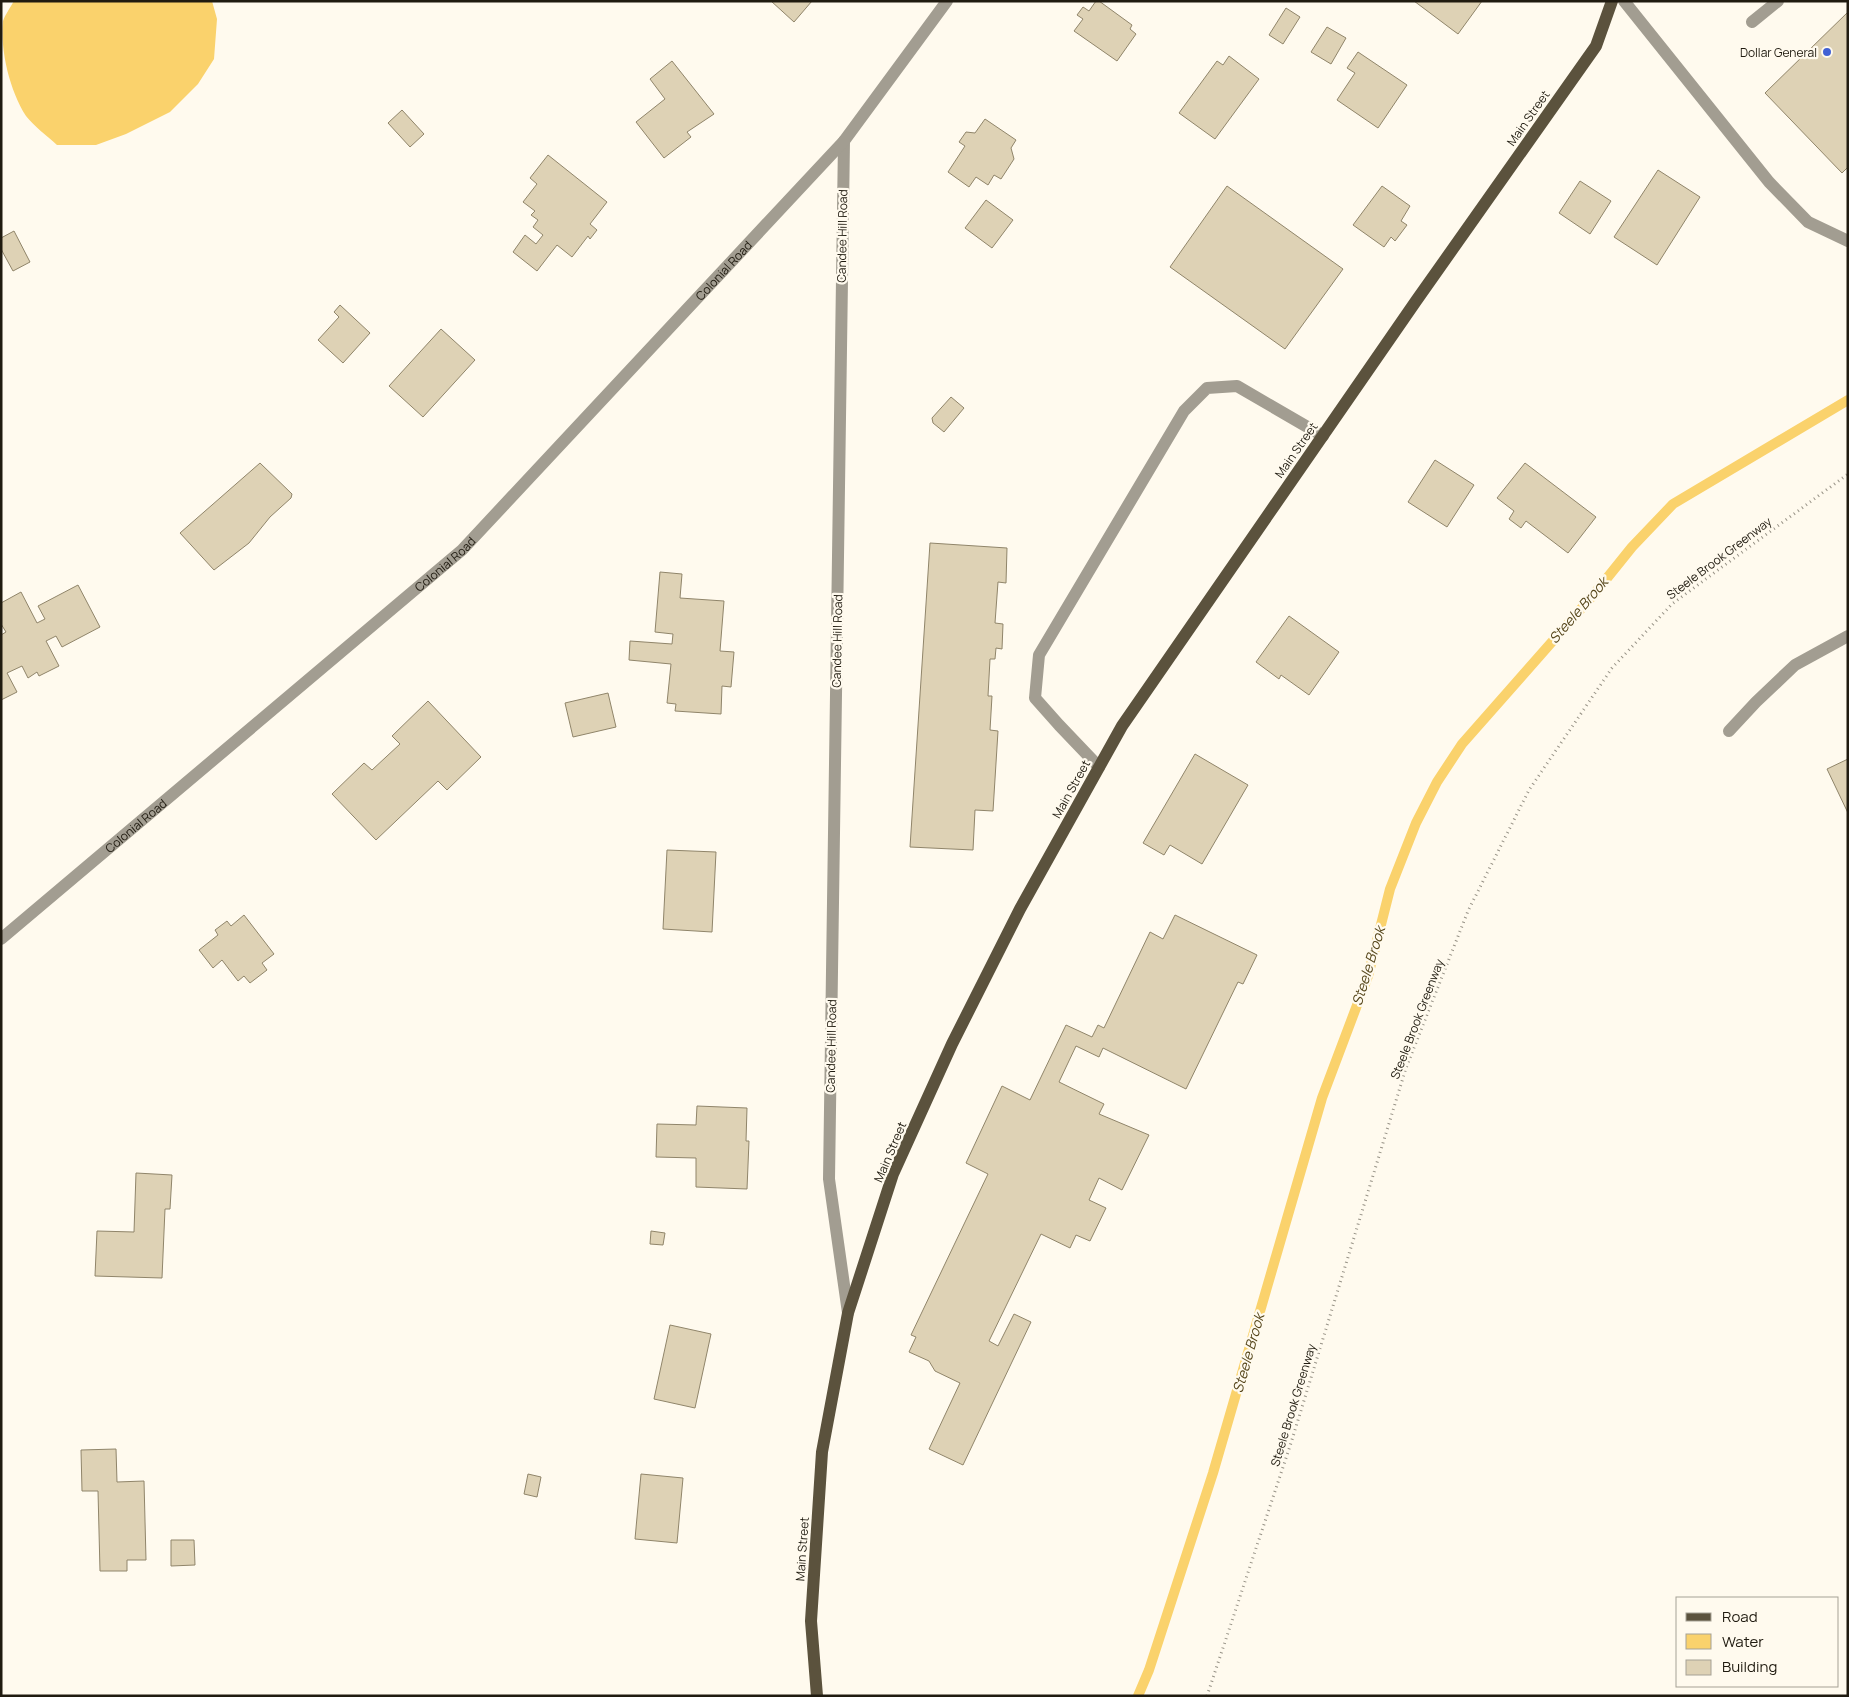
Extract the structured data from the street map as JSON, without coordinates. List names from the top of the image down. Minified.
{"streets":{"main road":["Main Street"],"street":["Candee Hill Road","Colonial Road"],"path":["Steele Brook Greenway"]},"crossings":[["Main Street","Candee Hill Road"],["Candee Hill Road","Colonial Road"]],"water":["Steele Brook"],"places":["Dollar General"],"legend":["Road","Water","Building"]}
